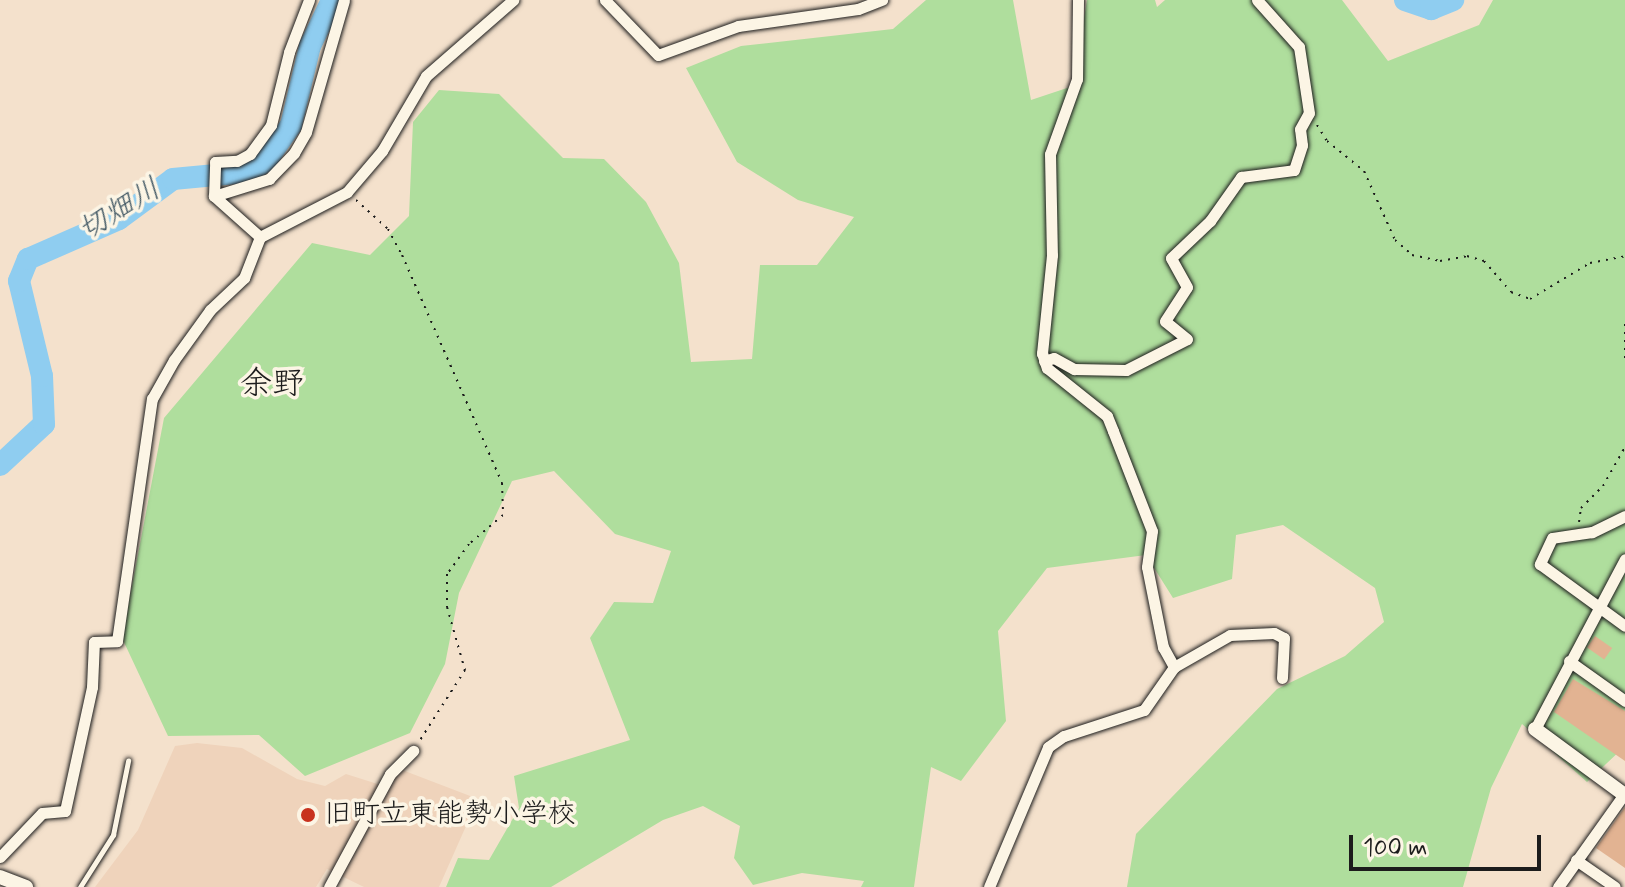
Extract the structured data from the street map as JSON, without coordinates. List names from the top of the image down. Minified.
{"districts":["余野"],"water":["切畑川"],"places":["旧町立東能勢小学校"],"scale_bar":"100 m"}
